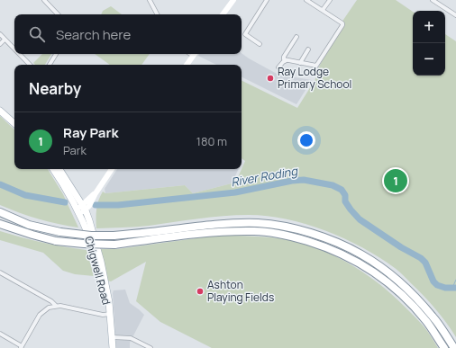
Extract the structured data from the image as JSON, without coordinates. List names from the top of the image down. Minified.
{"streets":{"main road":["Chigwell Road"]},"water":["River Roding"],"places":["Ray Lodge Primary School","Ashton Playing Fields"],"page":{"map_buttons":["+","−"],"search":"Search here","heading":"Nearby","list":[{"mark":"1","name":"Ray Park","note":"Park","value":"180 m"}],"pins":"1"}}
